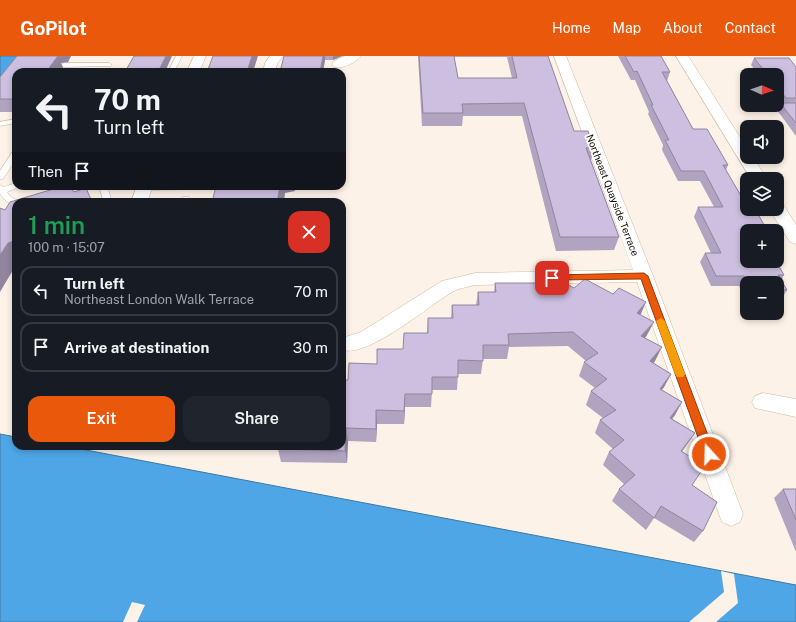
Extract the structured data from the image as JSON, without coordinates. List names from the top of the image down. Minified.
{"streets":{"street":["Northeast Quayside Terrace"]},"north":"right","page":{"header":"GoPilot","nav":["Home","Map","About","Contact"],"map_buttons":["+","−"],"turn":["70 m","Turn left"],"then":"Then","heading":["1 min","100 m · 15:07"],"list":[{"name":"Turn left","note":"Northeast London Walk Terrace","value":"70 m"},{"name":"Arrive at destination","value":"30 m"}],"buttons":["Exit","Share"]}}
